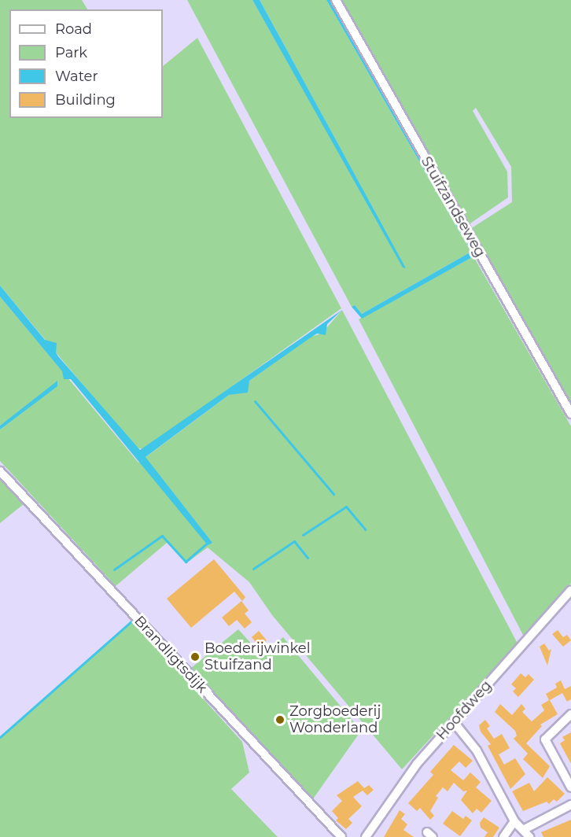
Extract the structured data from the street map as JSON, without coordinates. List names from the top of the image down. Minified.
{"streets":{"street":["Stuifzandseweg","Brandligtsdijk","Hoofdweg"]},"places":["Boederijwinkel Stuifzand","Zorgboederij Wonderland"],"legend":["Road","Park","Water","Building"]}
